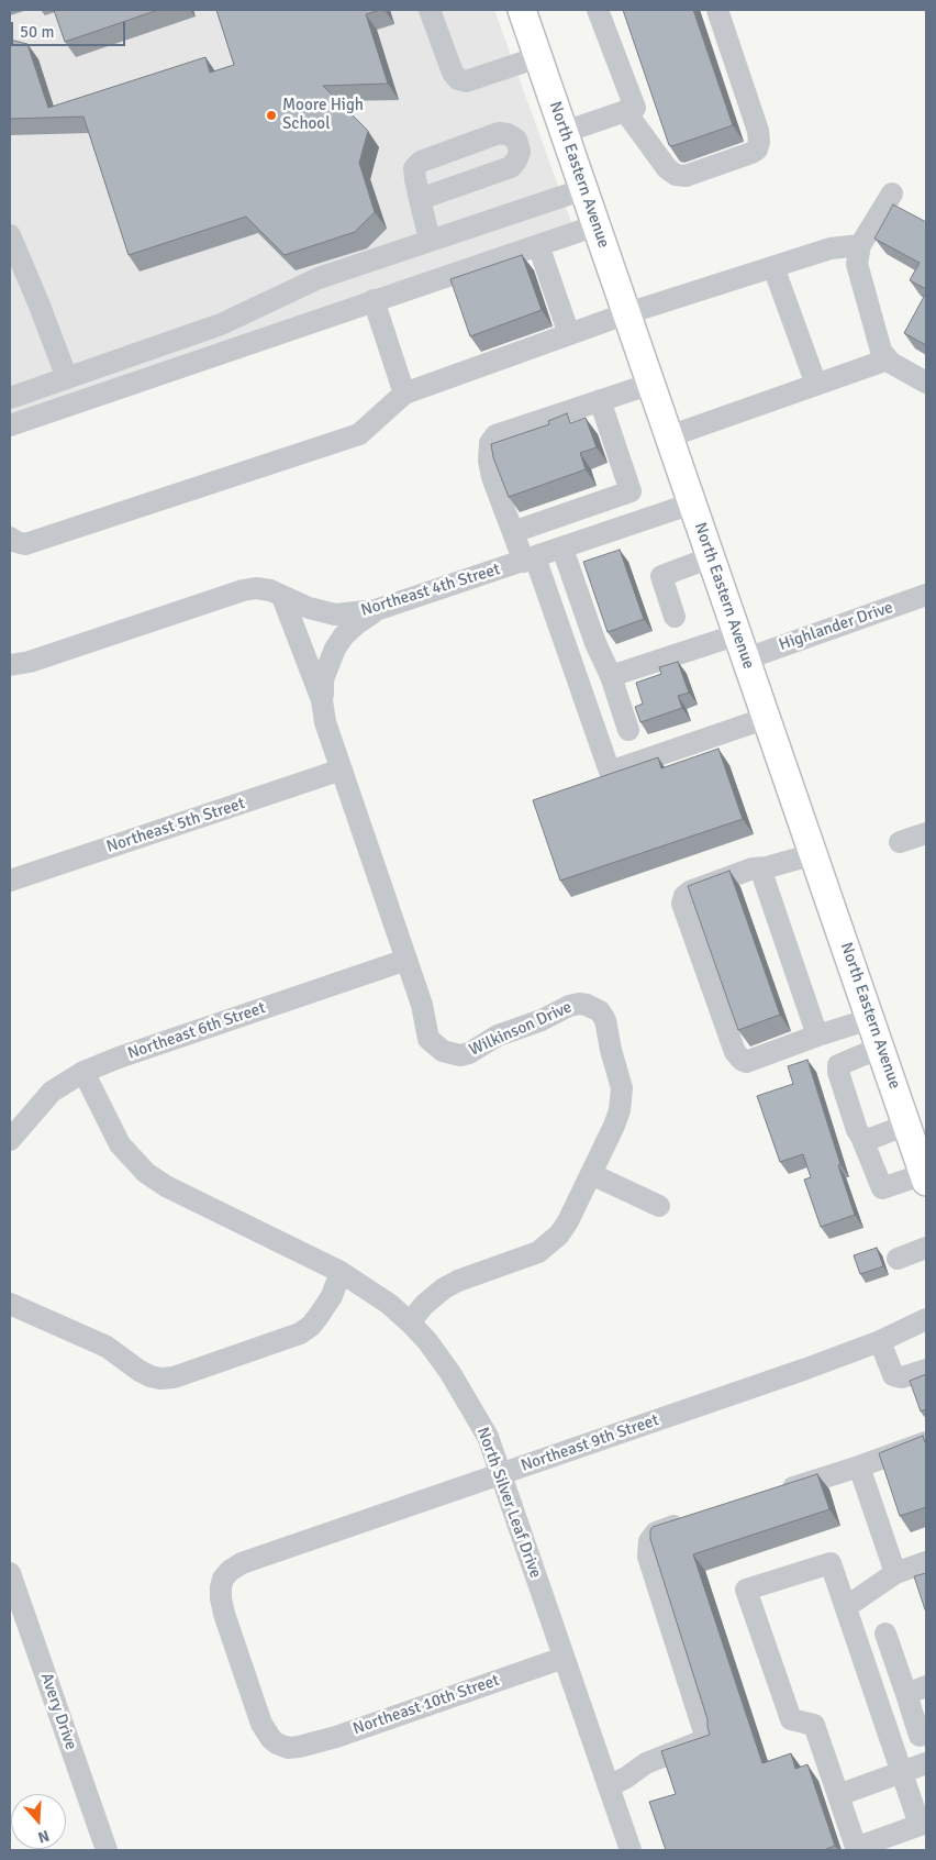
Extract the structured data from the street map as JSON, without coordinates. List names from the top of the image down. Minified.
{"streets":{"main road":["North Eastern Avenue"],"street":["Northeast 4th Street","Highlander Drive","Northeast 5th Street","Wilkinson Drive","Northeast 6th Street","Northeast 9th Street","North Silver Leaf Drive","Northeast 10th Street","Avery Drive"]},"crossings":[["North Eastern Avenue","Northeast 4th Street"],["North Eastern Avenue","Highlander Drive"],["Northeast 4th Street","Wilkinson Drive"],["Northeast 5th Street","Wilkinson Drive"],["Wilkinson Drive","Northeast 6th Street"],["Wilkinson Drive","North Silver Leaf Drive"],["Northeast 6th Street","North Silver Leaf Drive"],["Northeast 9th Street","North Silver Leaf Drive"],["Northeast 9th Street","Northeast 10th Street"],["North Silver Leaf Drive","Northeast 10th Street"]],"places":["Moore High School"],"scale_bar":"50 m","north":"bottom"}
